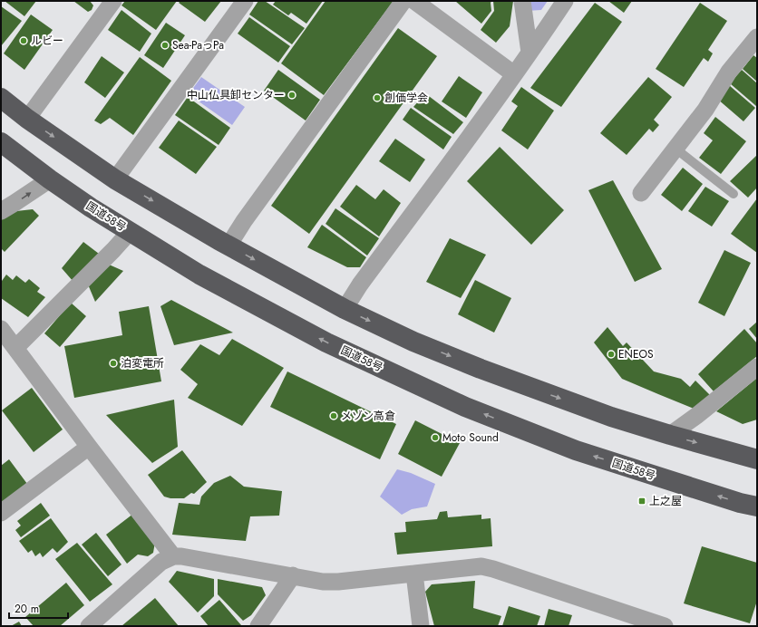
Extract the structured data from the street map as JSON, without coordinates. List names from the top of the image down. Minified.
{"streets":{"highway":["国道58号"]},"places":{"other":["ルビー","Sea-PaっPa","中山仏具卸センター","創価学会","ENEOS","泊変電所","メゾン高倉","Moto Sound"],"transit":["上之屋"]},"scale_bar":"20 m"}
